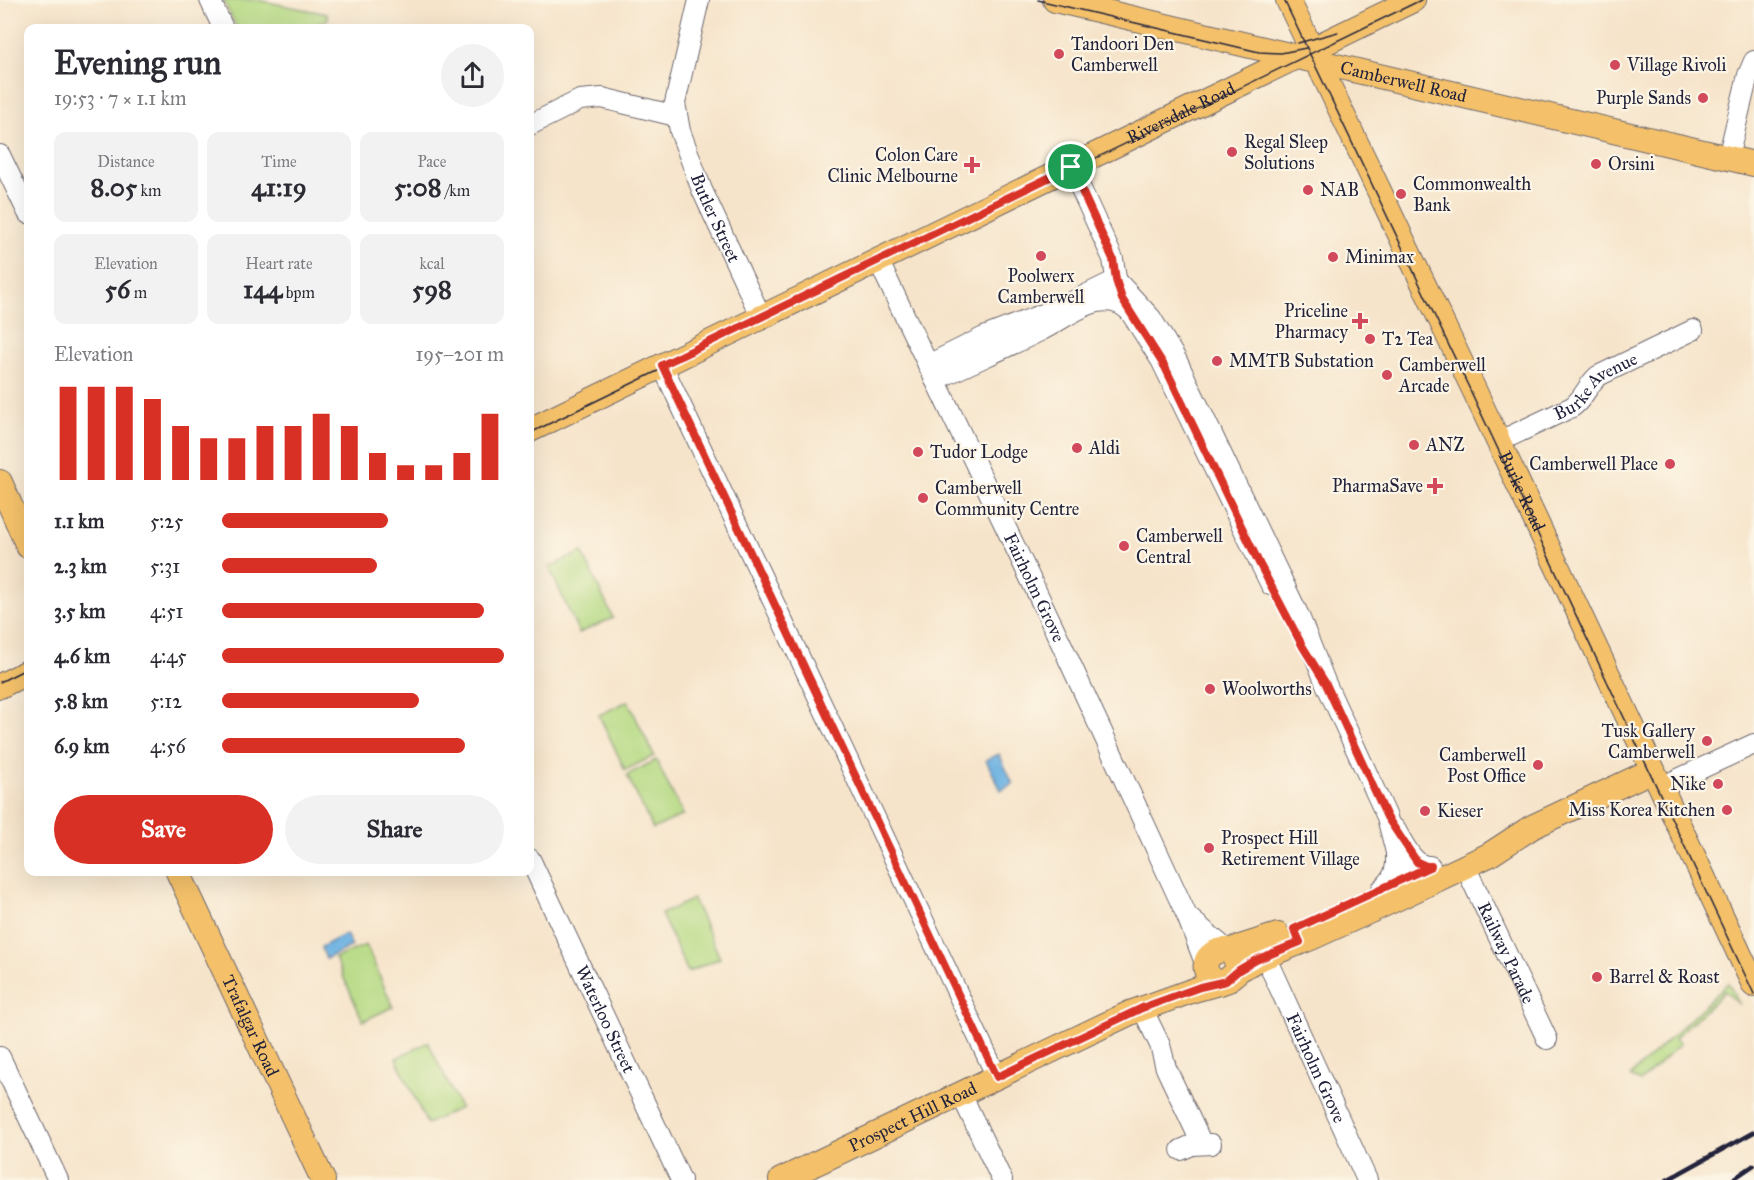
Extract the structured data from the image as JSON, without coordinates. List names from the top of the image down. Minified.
{"streets":{"main road":["Camberwell Road","Riversdale Road","Burke Road","Trafalgar Road","Prospect Hill Road"],"street":["Butler Street","Burke Avenue","Fairholm Grove","Railway Parade","Waterloo Street"]},"crossings":[["Camberwell Road","Riversdale Road"],["Camberwell Road","Burke Road"],["Riversdale Road","Butler Street"],["Riversdale Road","Burke Road"],["Riversdale Road","Fairholm Grove"],["Burke Avenue","Burke Road"],["Burke Road","Prospect Hill Road"],["Fairholm Grove","Prospect Hill Road"],["Railway Parade","Prospect Hill Road"]],"places":{"other":["Tandoori Den Camberwell","Village Rivoli","Purple Sands","Regal Sleep Solutions","Orsini","NAB","Commonwealth Bank","Poolwerx Camberwell","Minimax","T2 Tea","MMTB Substation","Camberwell Arcade","ANZ","Aldi","Tudor Lodge","Camberwell Place","Camberwell Community Centre","Camberwell Central","Woolworths","Tusk Gallery Camberwell","Camberwell Post Office","Nike","Miss Korea Kitchen","Kieser","Prospect Hill Retirement Village","Barrel & Roast"],"health":["Colon Care Clinic Melbourne","Priceline Pharmacy","PharmaSave"]},"page":{"heading":["Evening run","19:53 · 7 × 1.1 km"],"stats":[["Distance","8.05 km"],["Time","41:19"],["Pace","5:08 /km"],["Elevation","56 m"],["Heart rate","144 bpm"],["kcal","598"]],"chart":["Elevation","195–201 m"],"list":[{"name":"1.1 km","note":"5:25"},{"name":"2.3 km","note":"5:31"},{"name":"3.5 km","note":"4:51"},{"name":"4.6 km","note":"4:45"},{"name":"5.8 km","note":"5:12"},{"name":"6.9 km","note":"4:56"}],"buttons":["Save","Share"]}}
